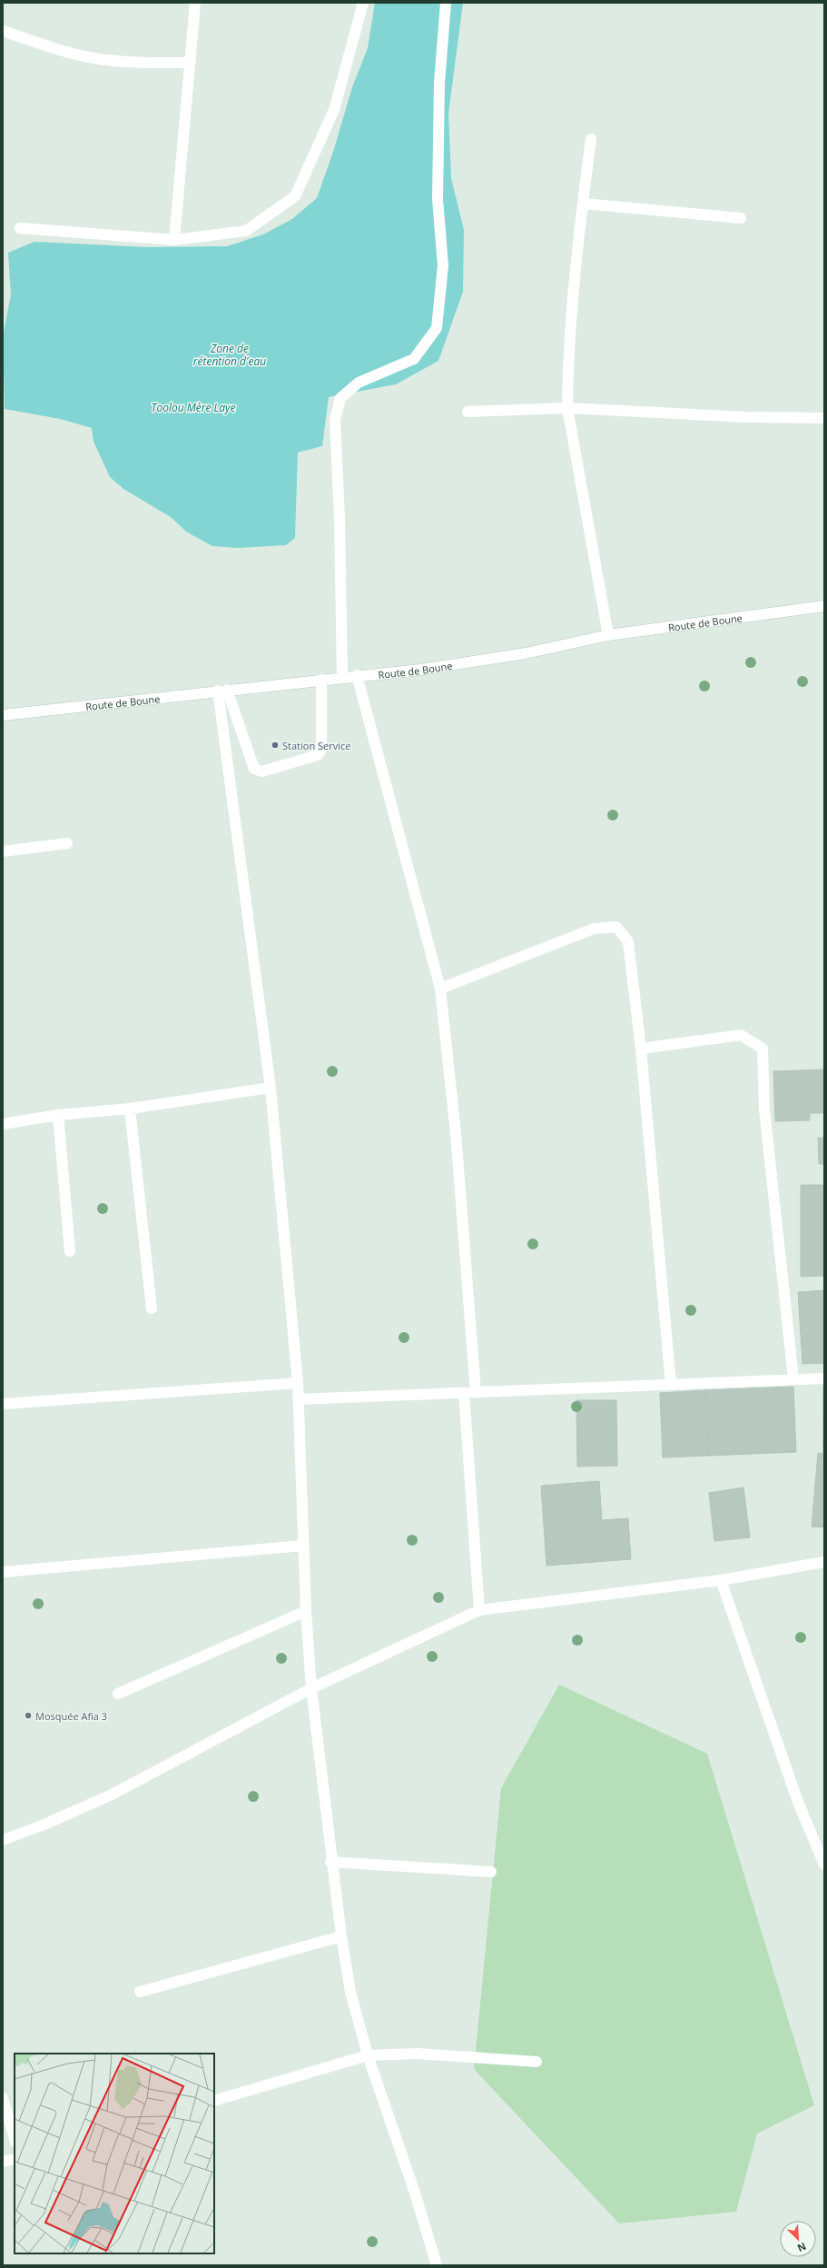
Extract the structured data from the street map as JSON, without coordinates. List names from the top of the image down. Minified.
{"streets":{"street":["Route de Boune"]},"water":["Zone de rétention d'eau","Toolou Mère Laye"],"places":["Station Service","Mosquée Afia 3"],"north":"bottom right"}
